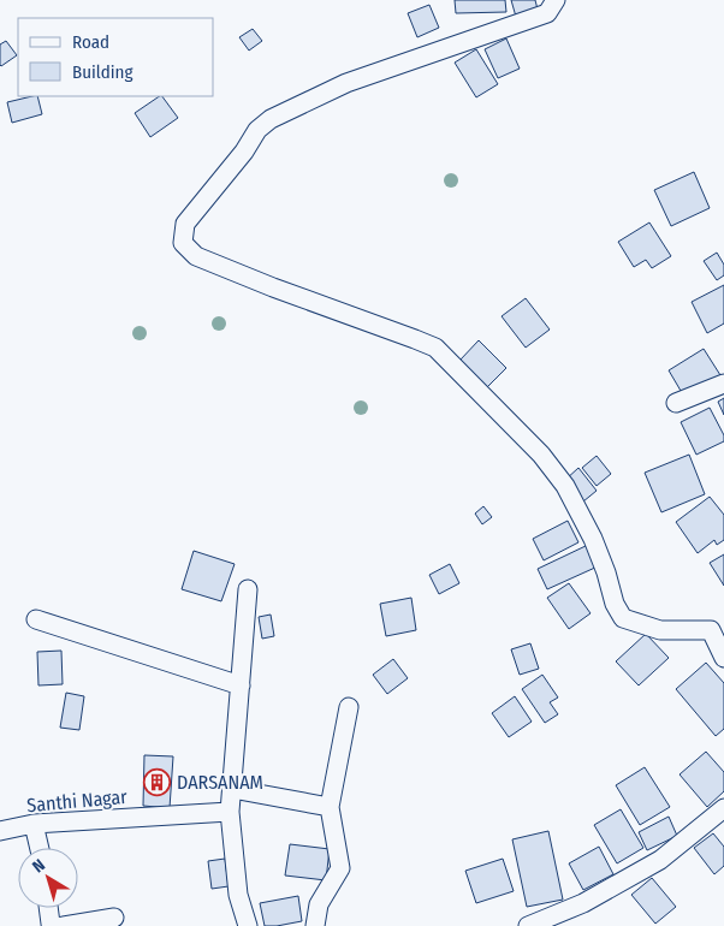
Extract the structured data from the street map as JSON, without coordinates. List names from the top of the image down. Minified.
{"streets":{"street":["Santhi Nagar"]},"places":{"building":["DARSANAM"]},"legend":["Road","Building"],"north":"top left"}
